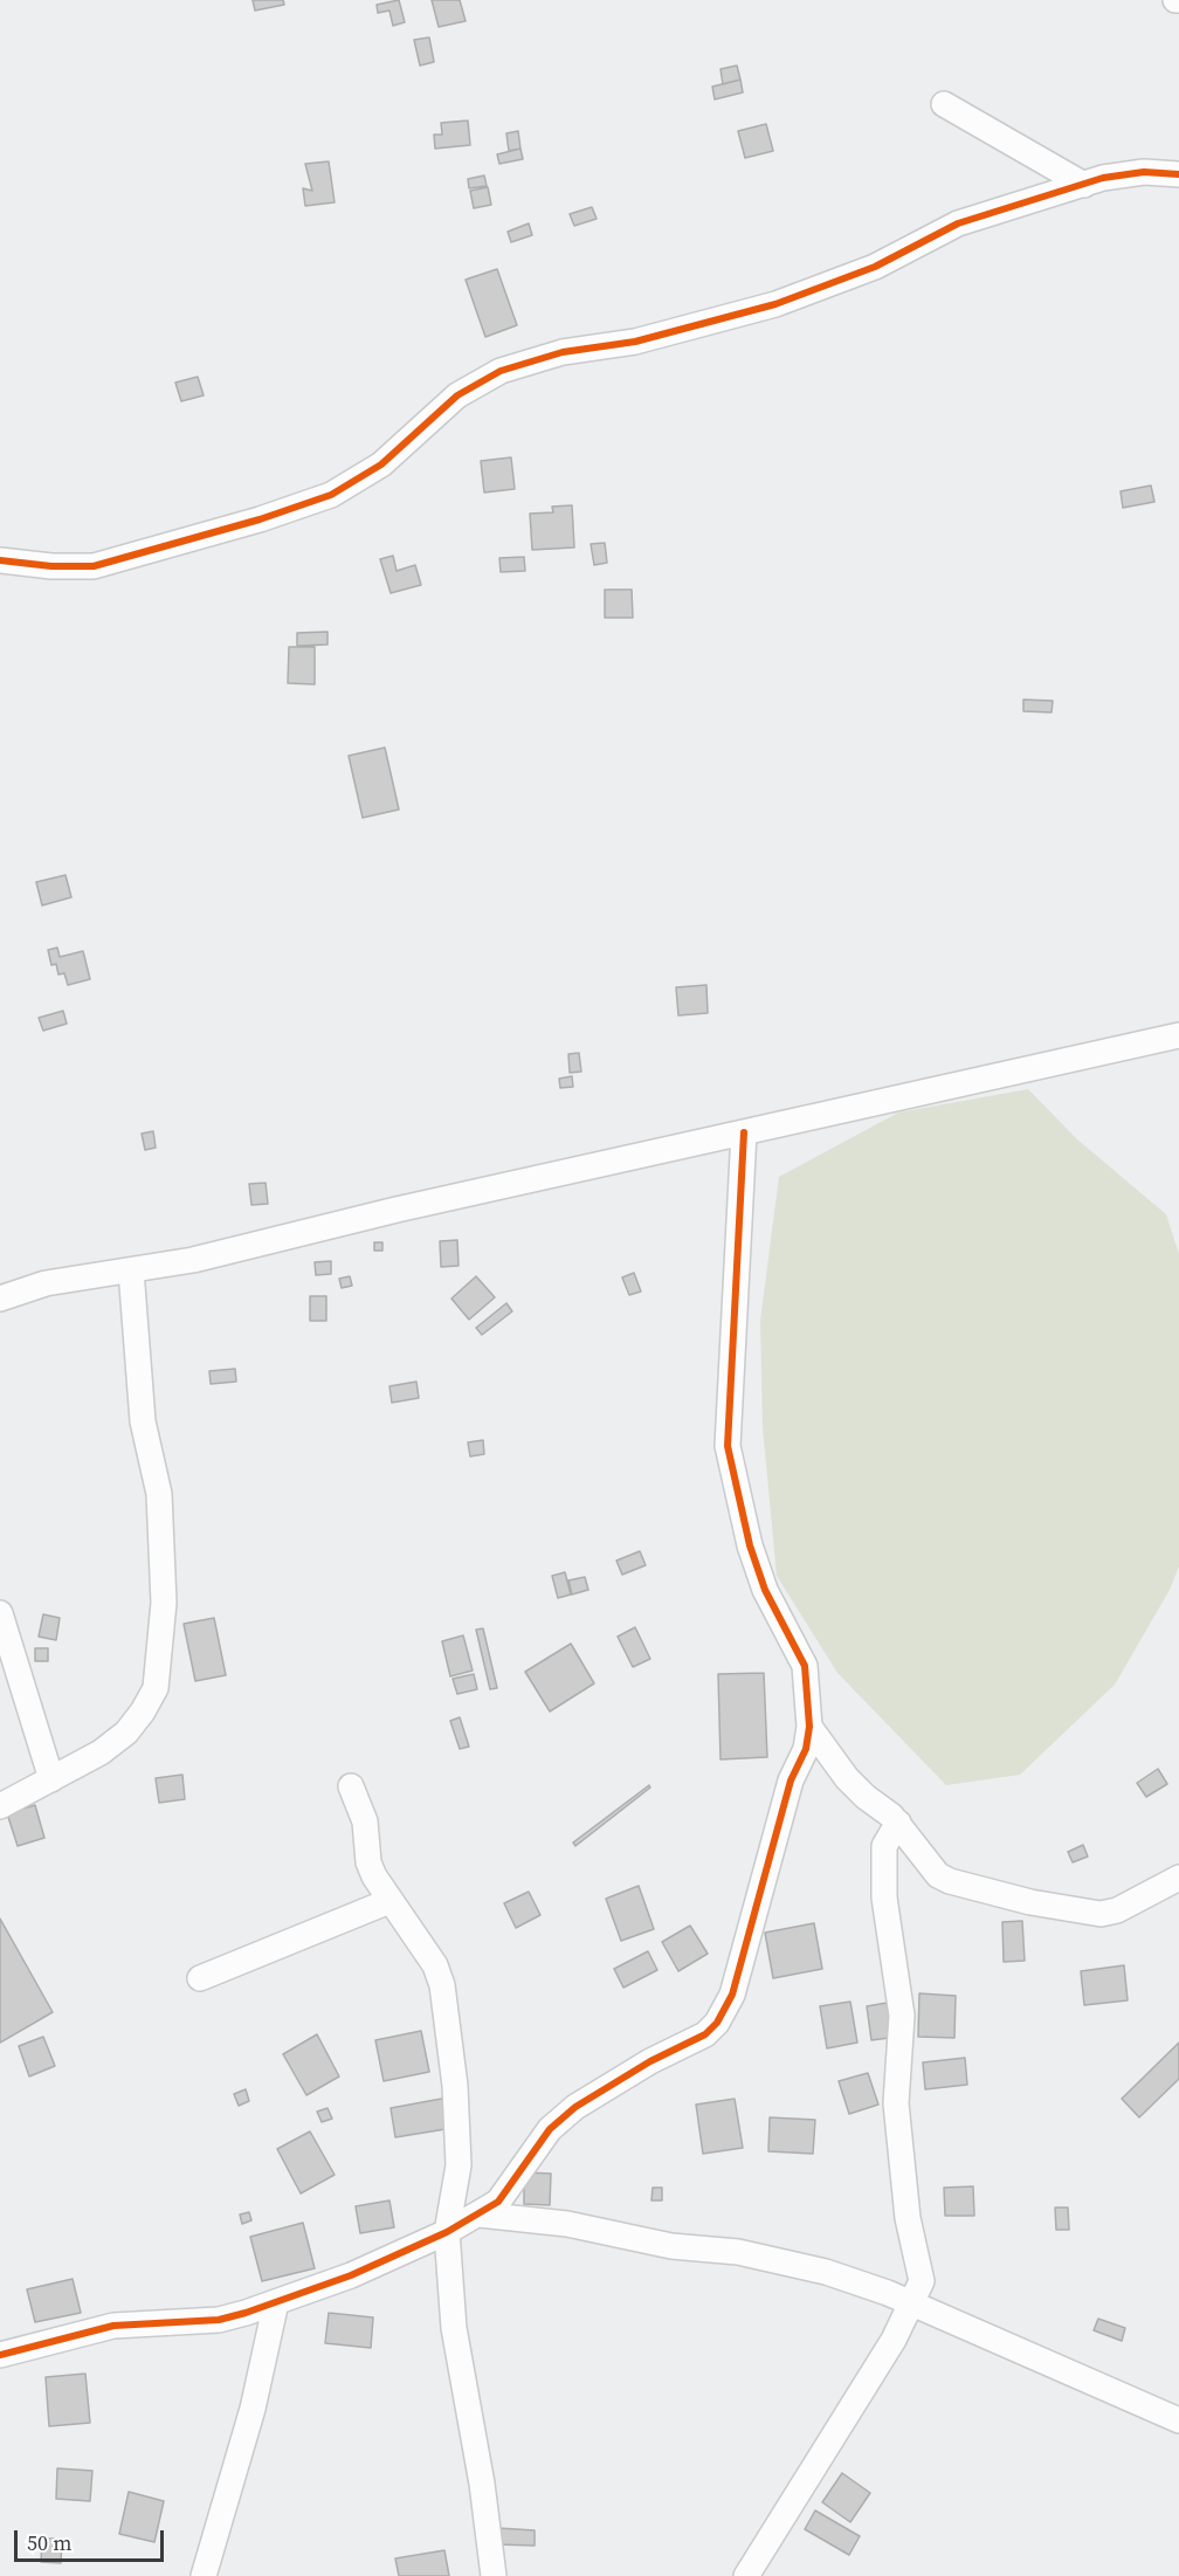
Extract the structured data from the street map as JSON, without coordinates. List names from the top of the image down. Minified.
{"scale_bar":"50 m"}
